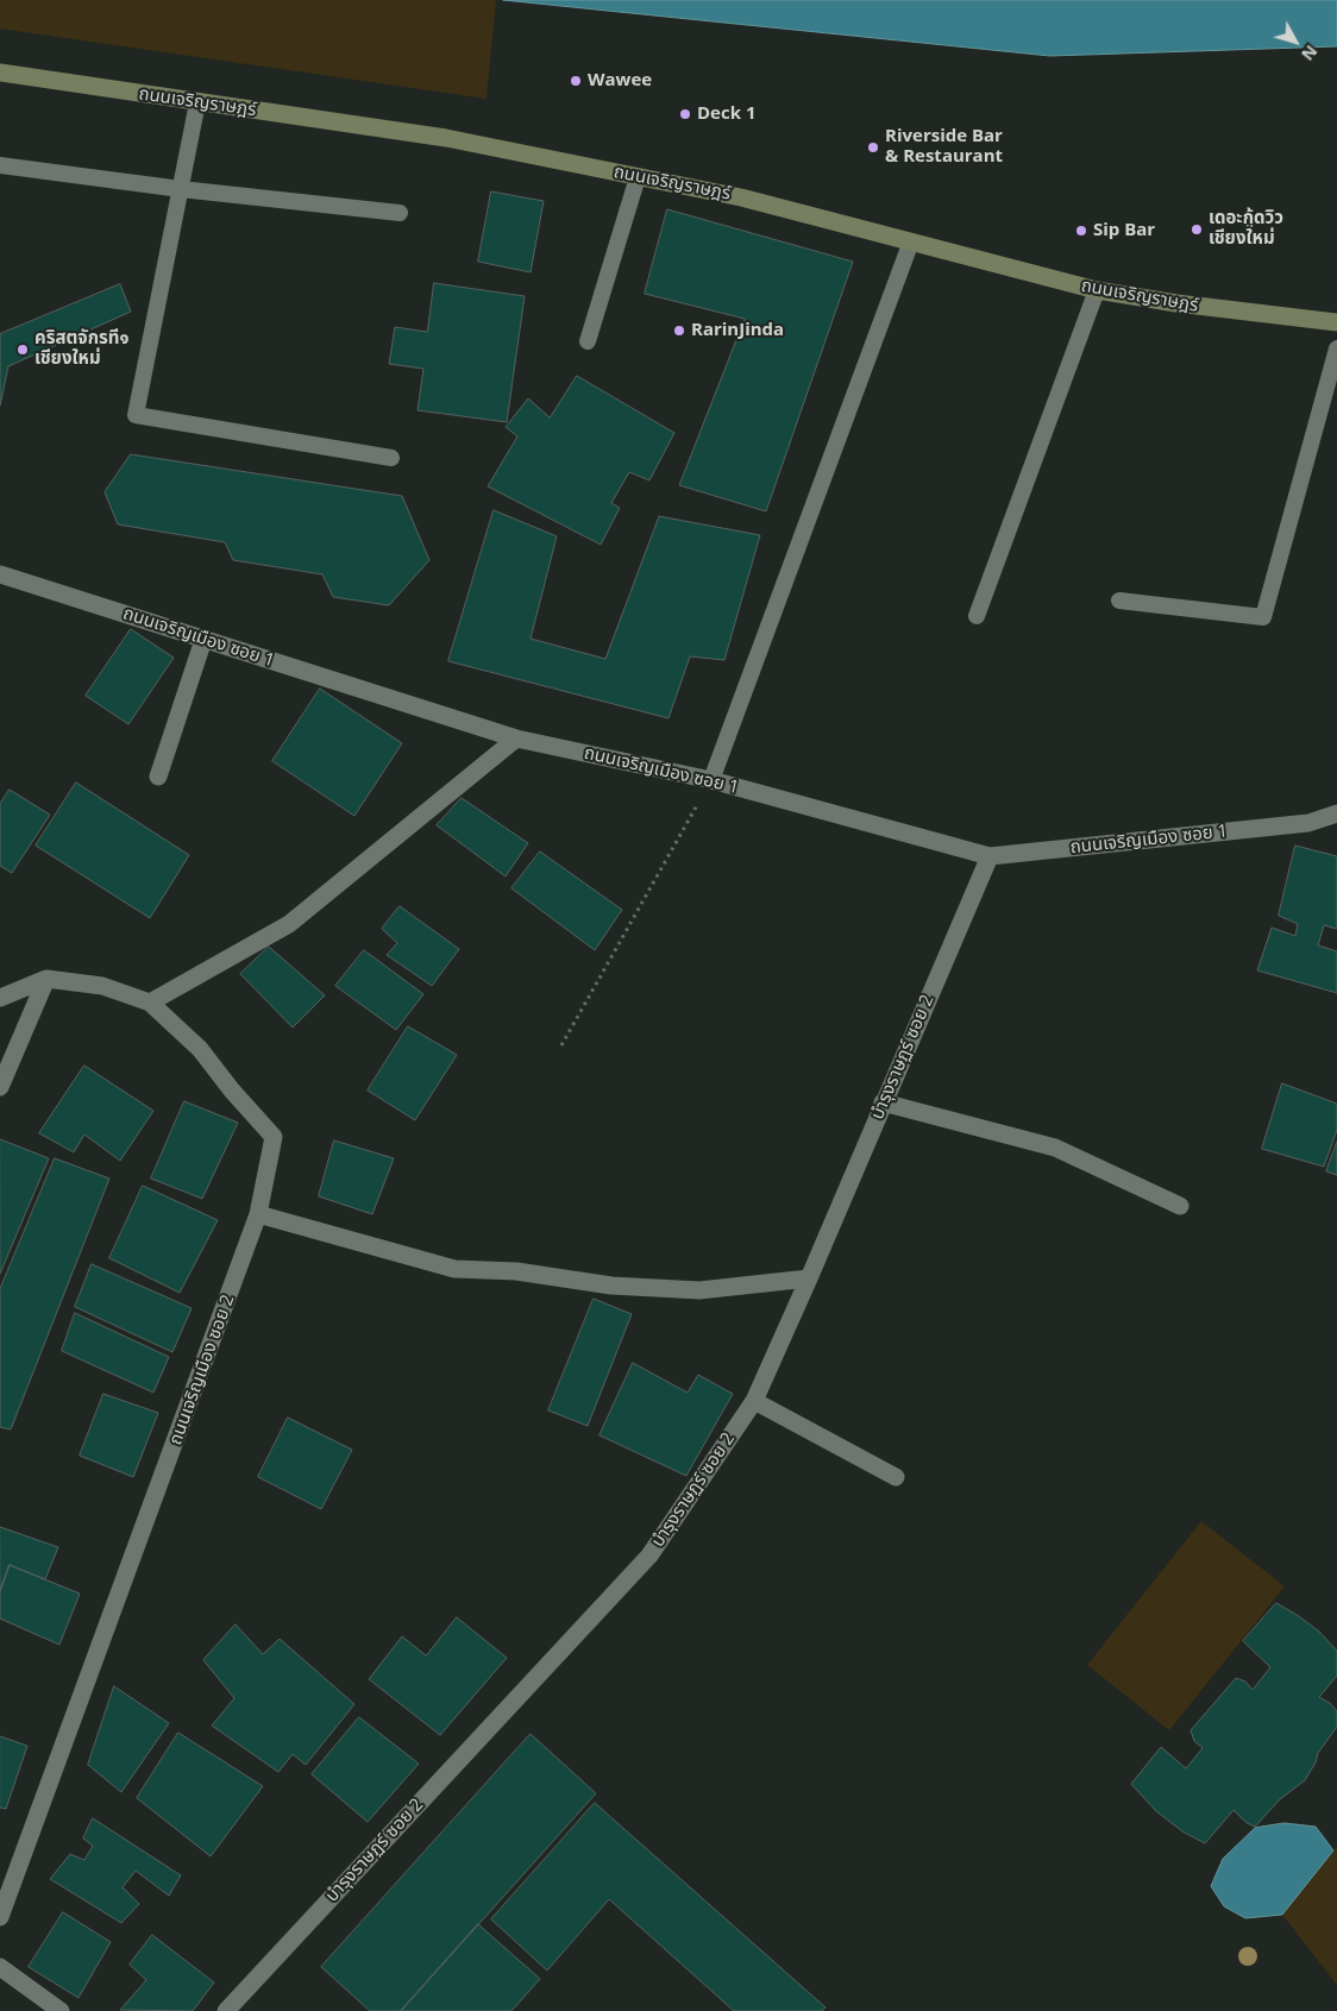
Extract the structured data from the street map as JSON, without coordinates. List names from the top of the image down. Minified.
{"streets":{"main road":["ถนนเจริญราษฎร์"],"street":["ถนนเจริญเมือง ซอย 1","บำรุงราษฏร์ ซอย 2","ถนนเจริญเมือง ซอย 2"]},"crossings":[["ถนนเจริญเมือง ซอย 1","บำรุงราษฏร์ ซอย 2"]],"places":["Wawee","Deck 1","Riverside Bar & Restaurant","เดอะกู้ดวิว เชียงใหม่","Sip Bar","RarinJinda","คริสตจักรที๑ เชียงใหม่"],"north":"bottom right"}
